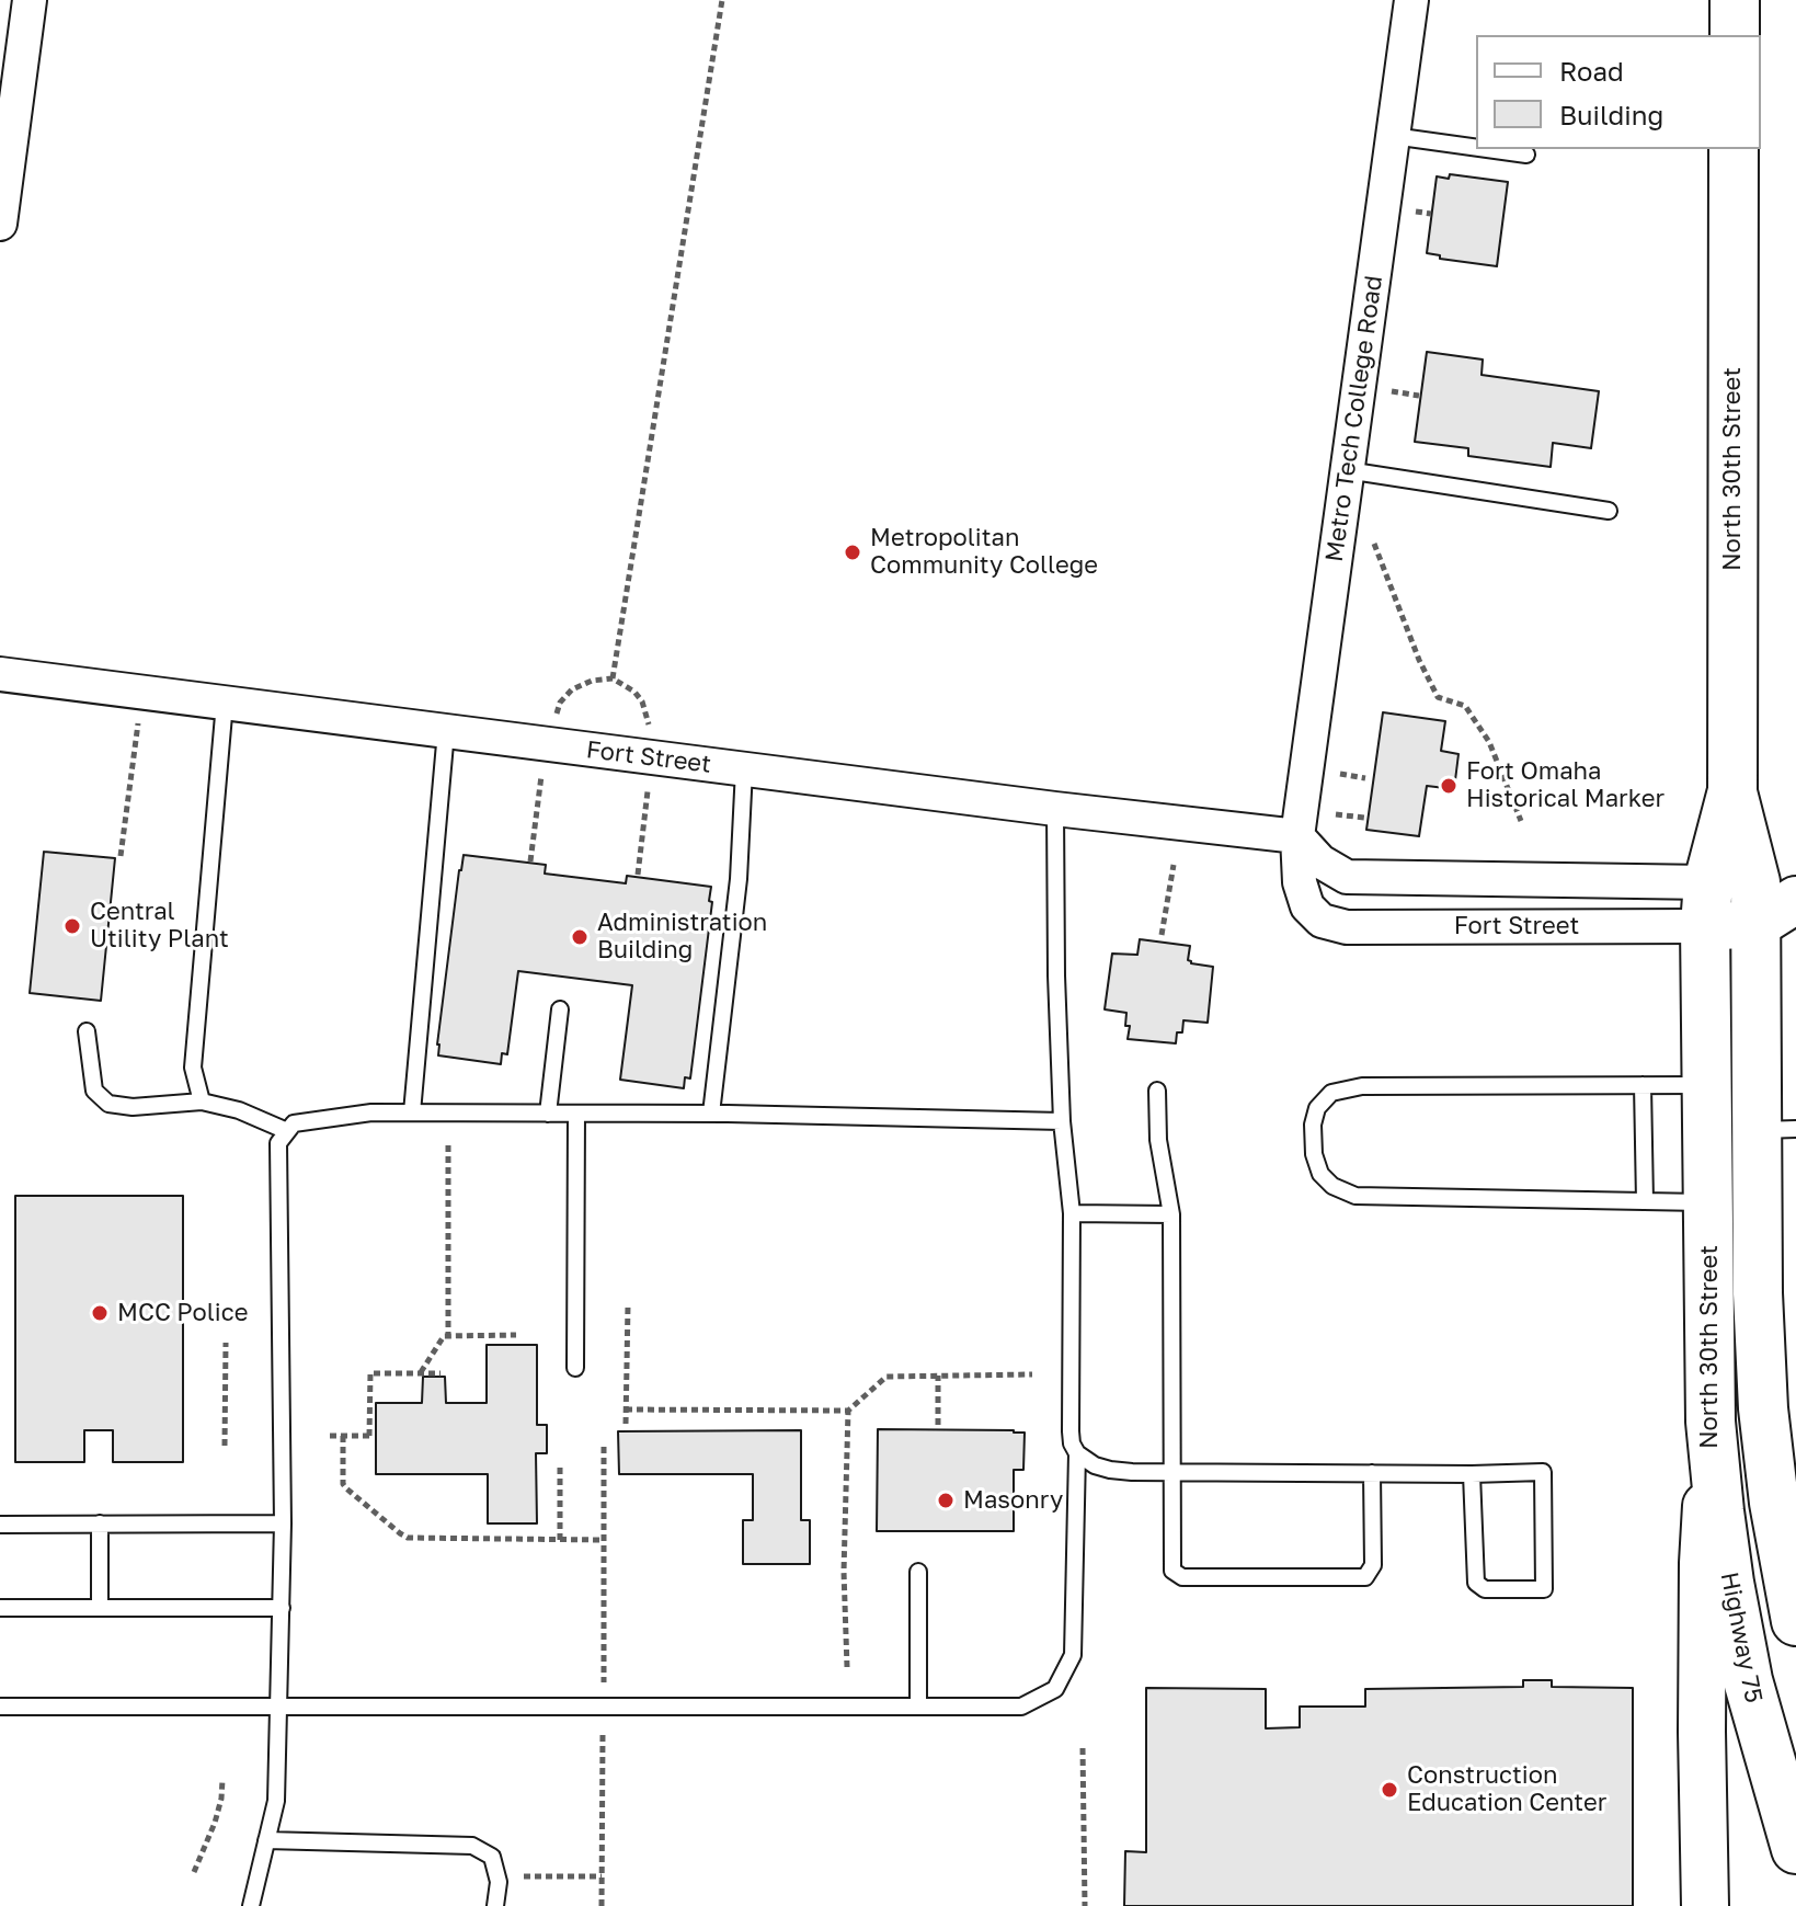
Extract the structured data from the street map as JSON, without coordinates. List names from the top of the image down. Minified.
{"streets":{"highway":["North 30th Street","Highway 75"],"main road":["Fort Street"],"street":["Metro Tech College Road"]},"crossings":[["Metro Tech College Road","Fort Street"],["North 30th Street","Fort Street"],["North 30th Street","Highway 75"]],"places":["Metropolitan Community College","Fort Omaha Historical Marker","Central Utility Plant","Administration Building","MCC Police","Masonry","Construction Education Center"],"legend":["Road","Building"]}
